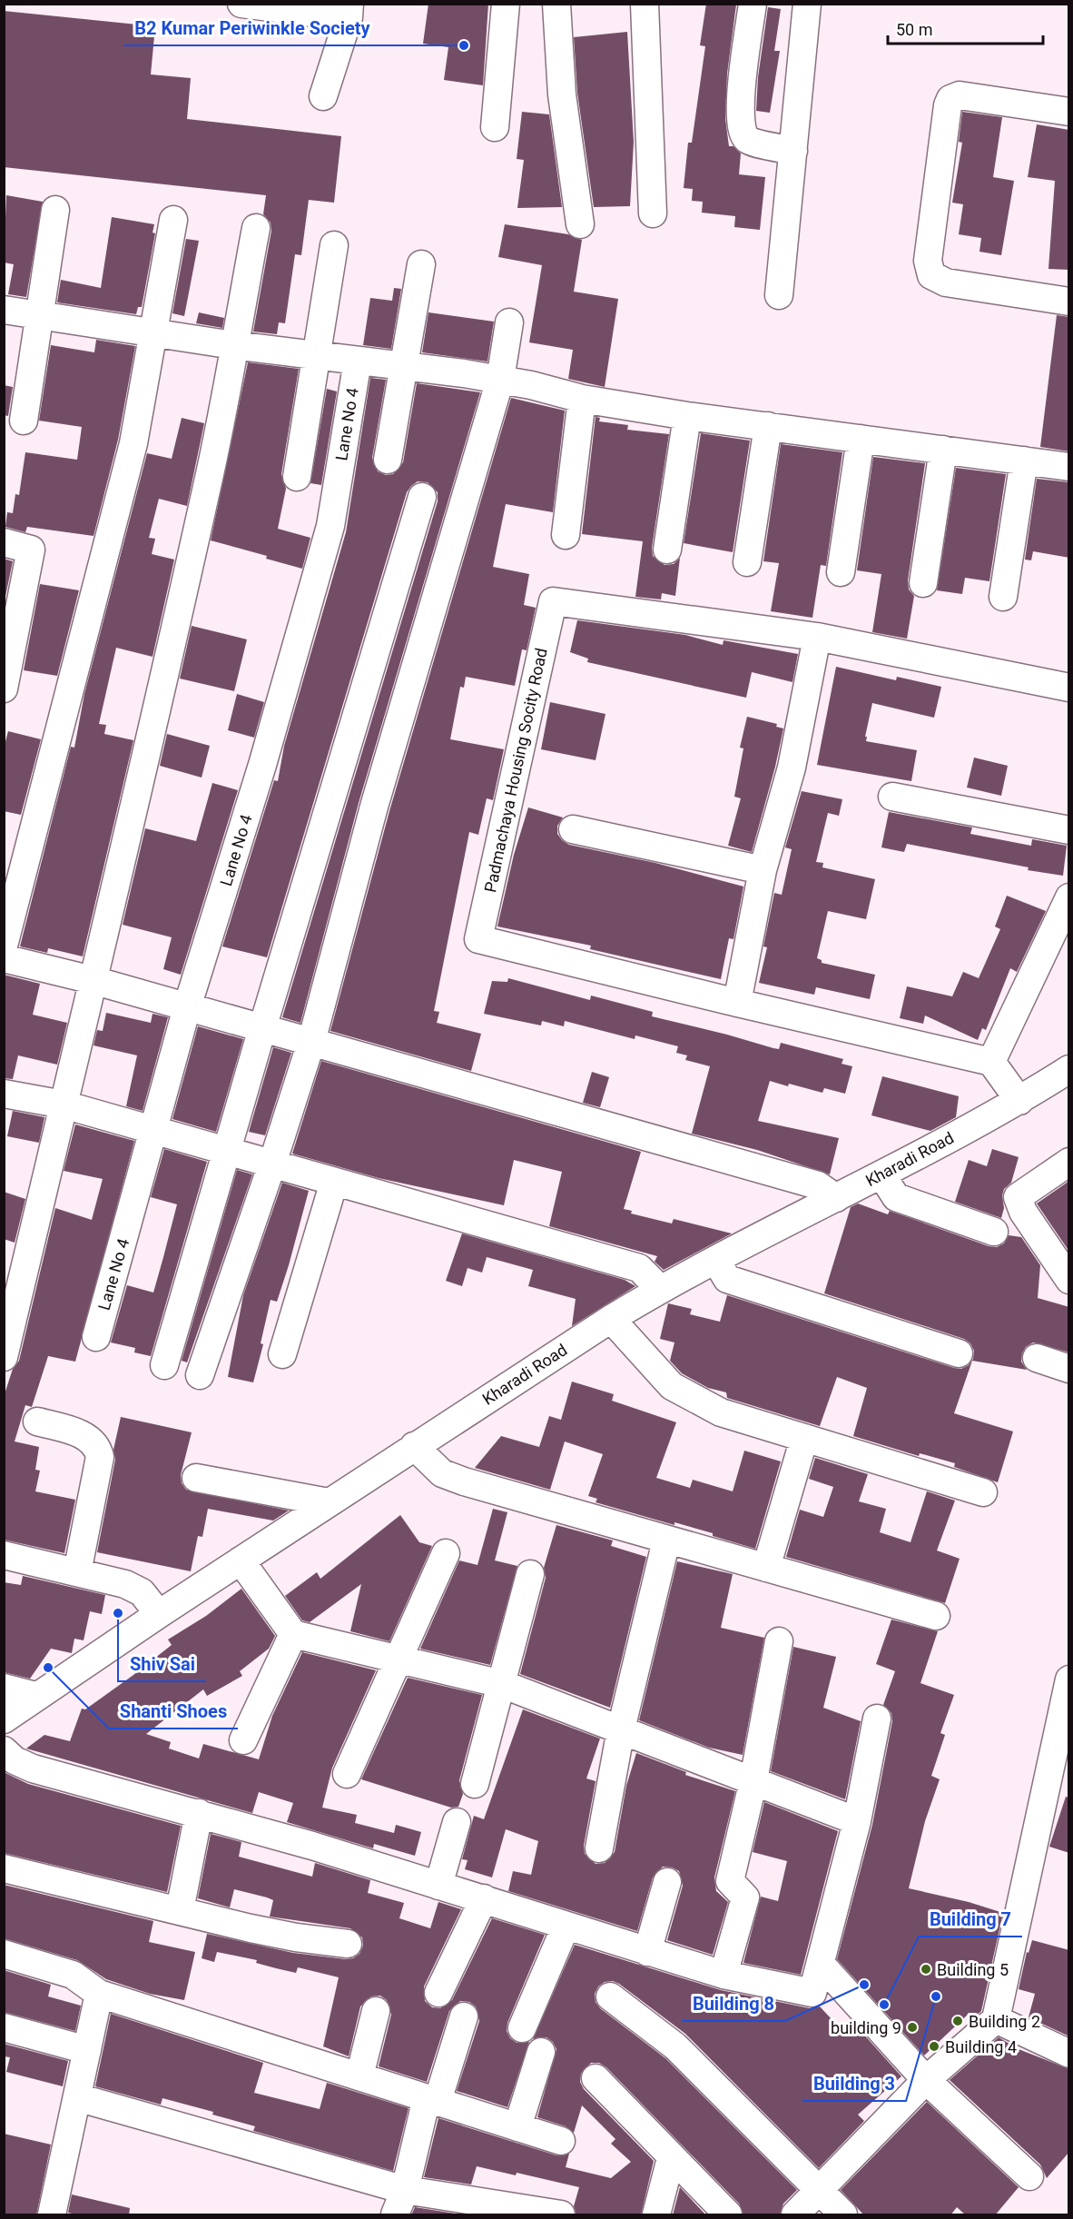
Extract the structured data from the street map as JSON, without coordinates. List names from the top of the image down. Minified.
{"streets":{"street":["Lane No 4","Padmachaya Housing Socity Road","Kharadi Road"]},"places":["B2 Kumar Periwinkle Society","Shiv Sai","Shanti Shoes","Building 5","Building 8","Building 3","Building 7","Building 2","building 9","Building 4"],"scale_bar":"50 m"}
